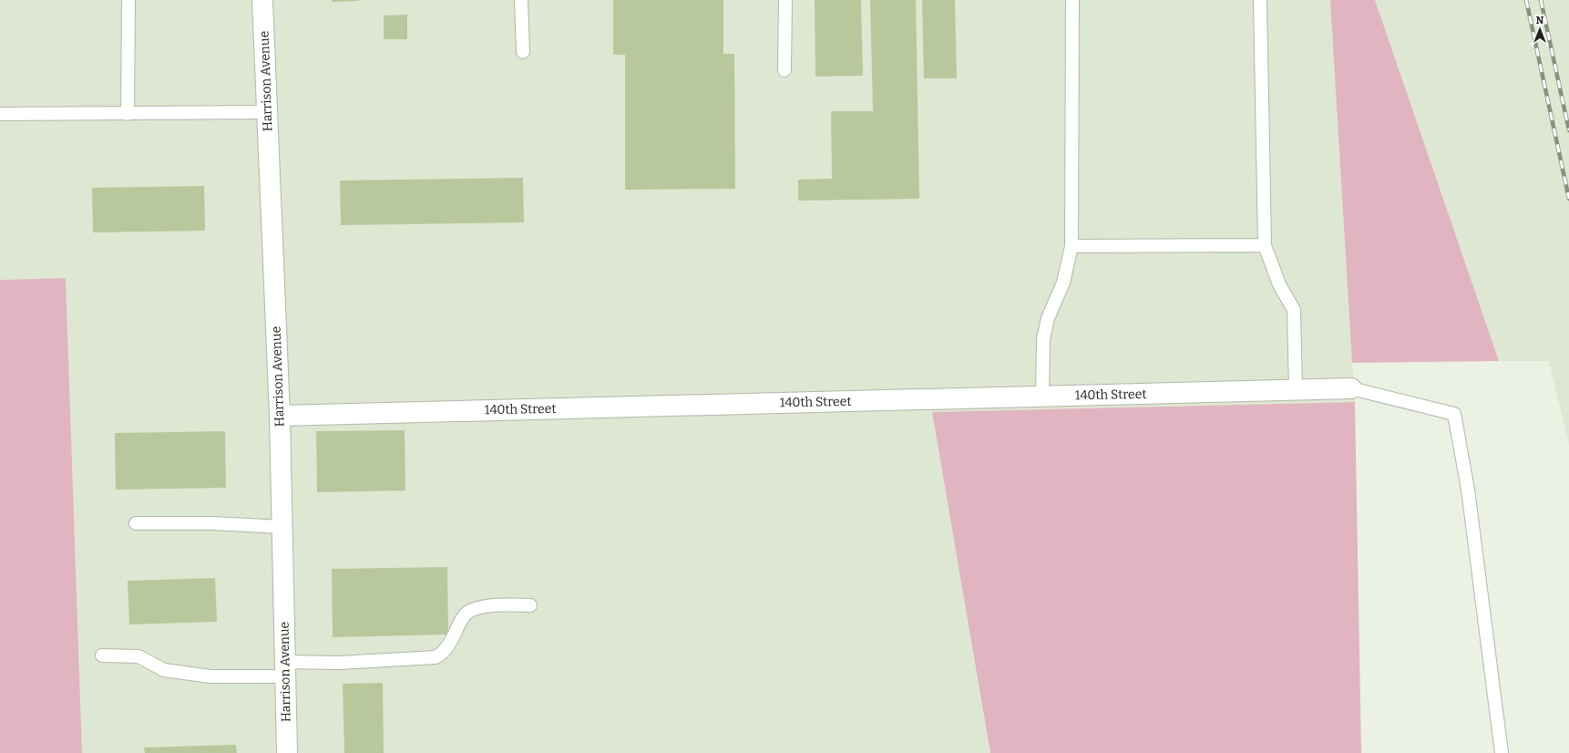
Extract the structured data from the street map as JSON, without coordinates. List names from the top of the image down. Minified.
{"streets":{"street":["Harrison Avenue","140th Street"]},"crossings":[["Harrison Avenue","140th Street"]],"north":"top"}
